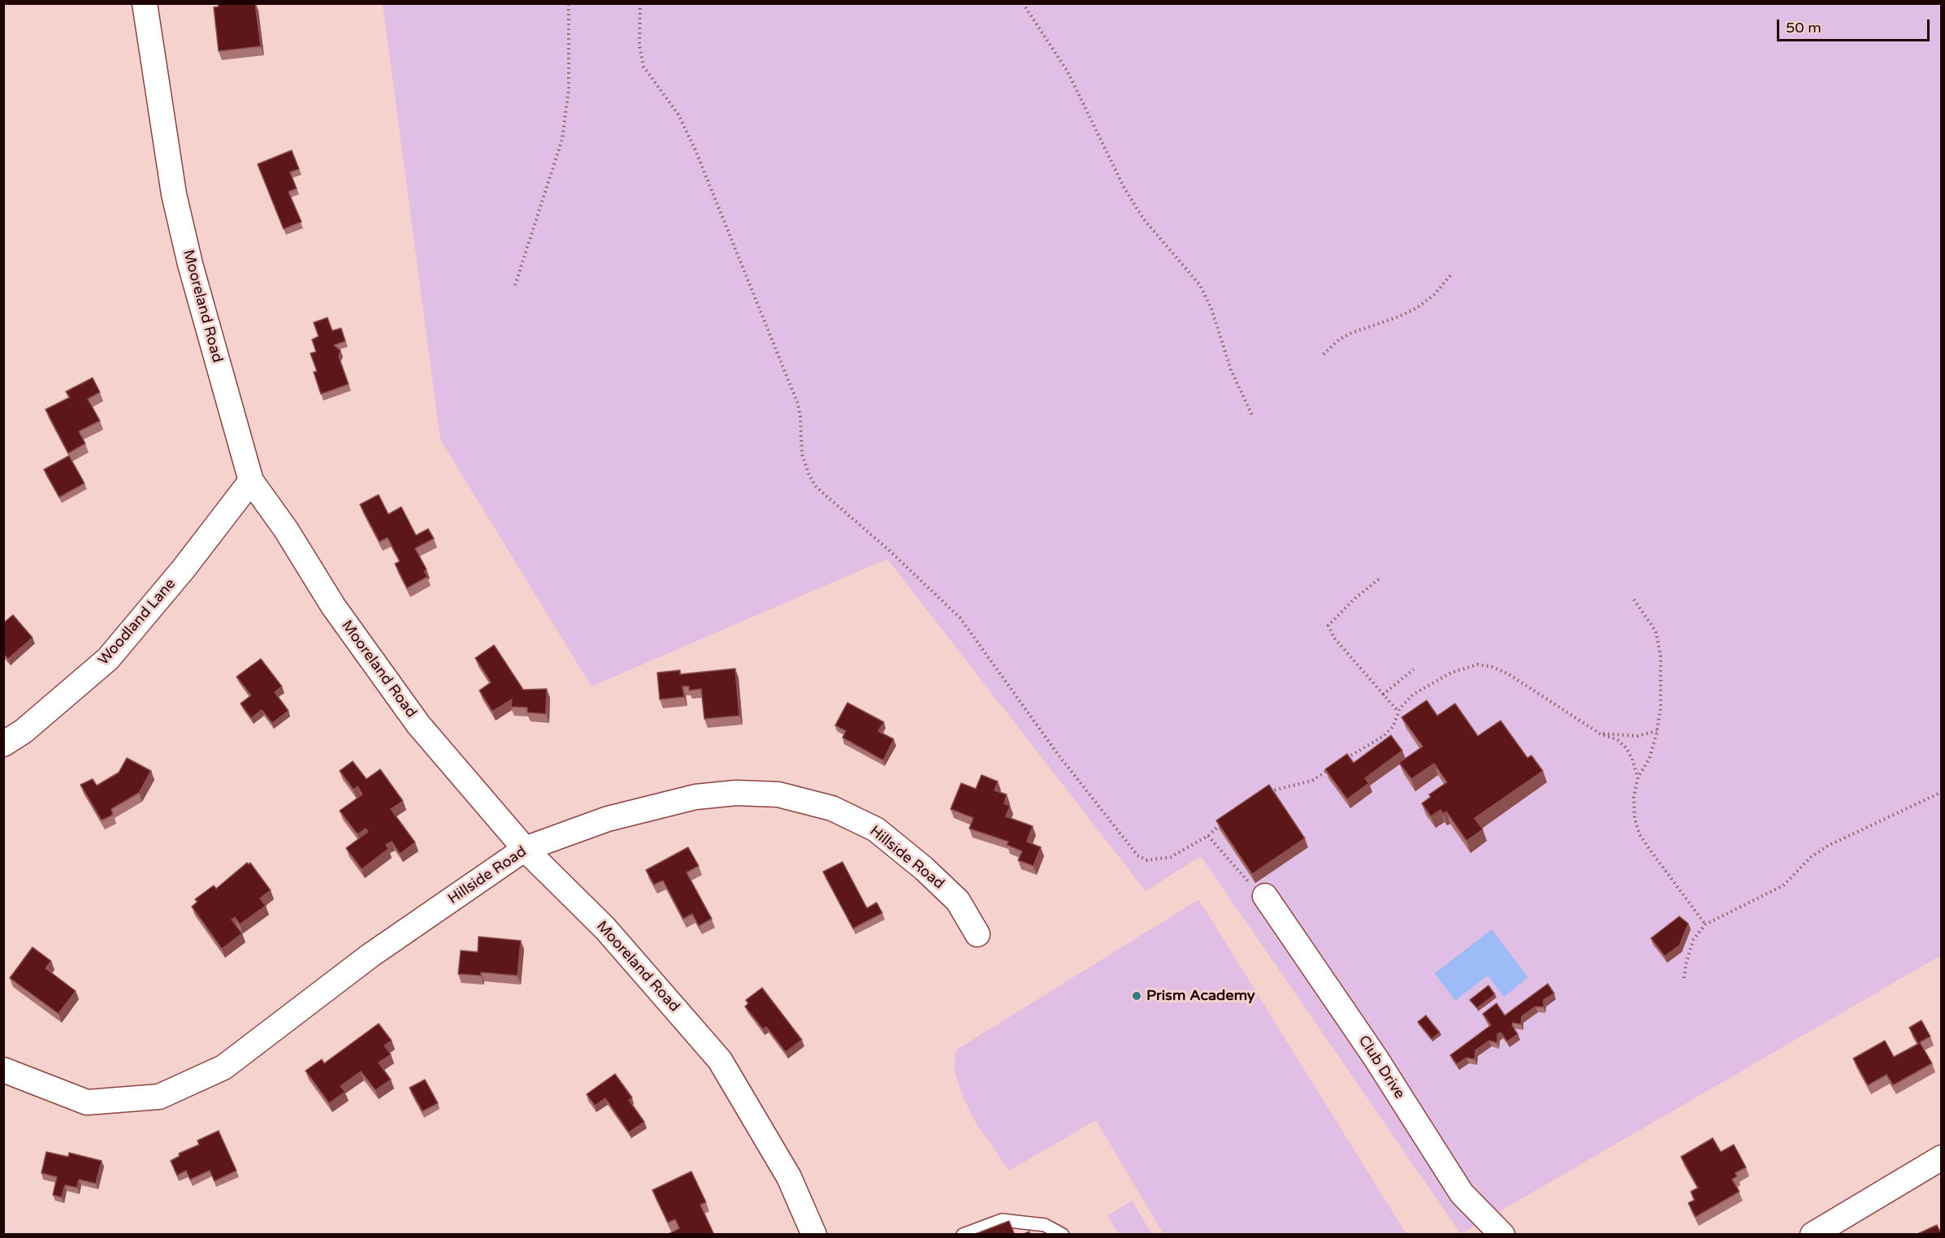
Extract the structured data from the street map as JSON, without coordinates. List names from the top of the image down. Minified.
{"streets":{"street":["Mooreland Road","Woodland Lane","Hillside Road","Club Drive"]},"crossings":[["Mooreland Road","Woodland Lane"],["Mooreland Road","Hillside Road"]],"places":["Prism Academy"],"scale_bar":"50 m"}
